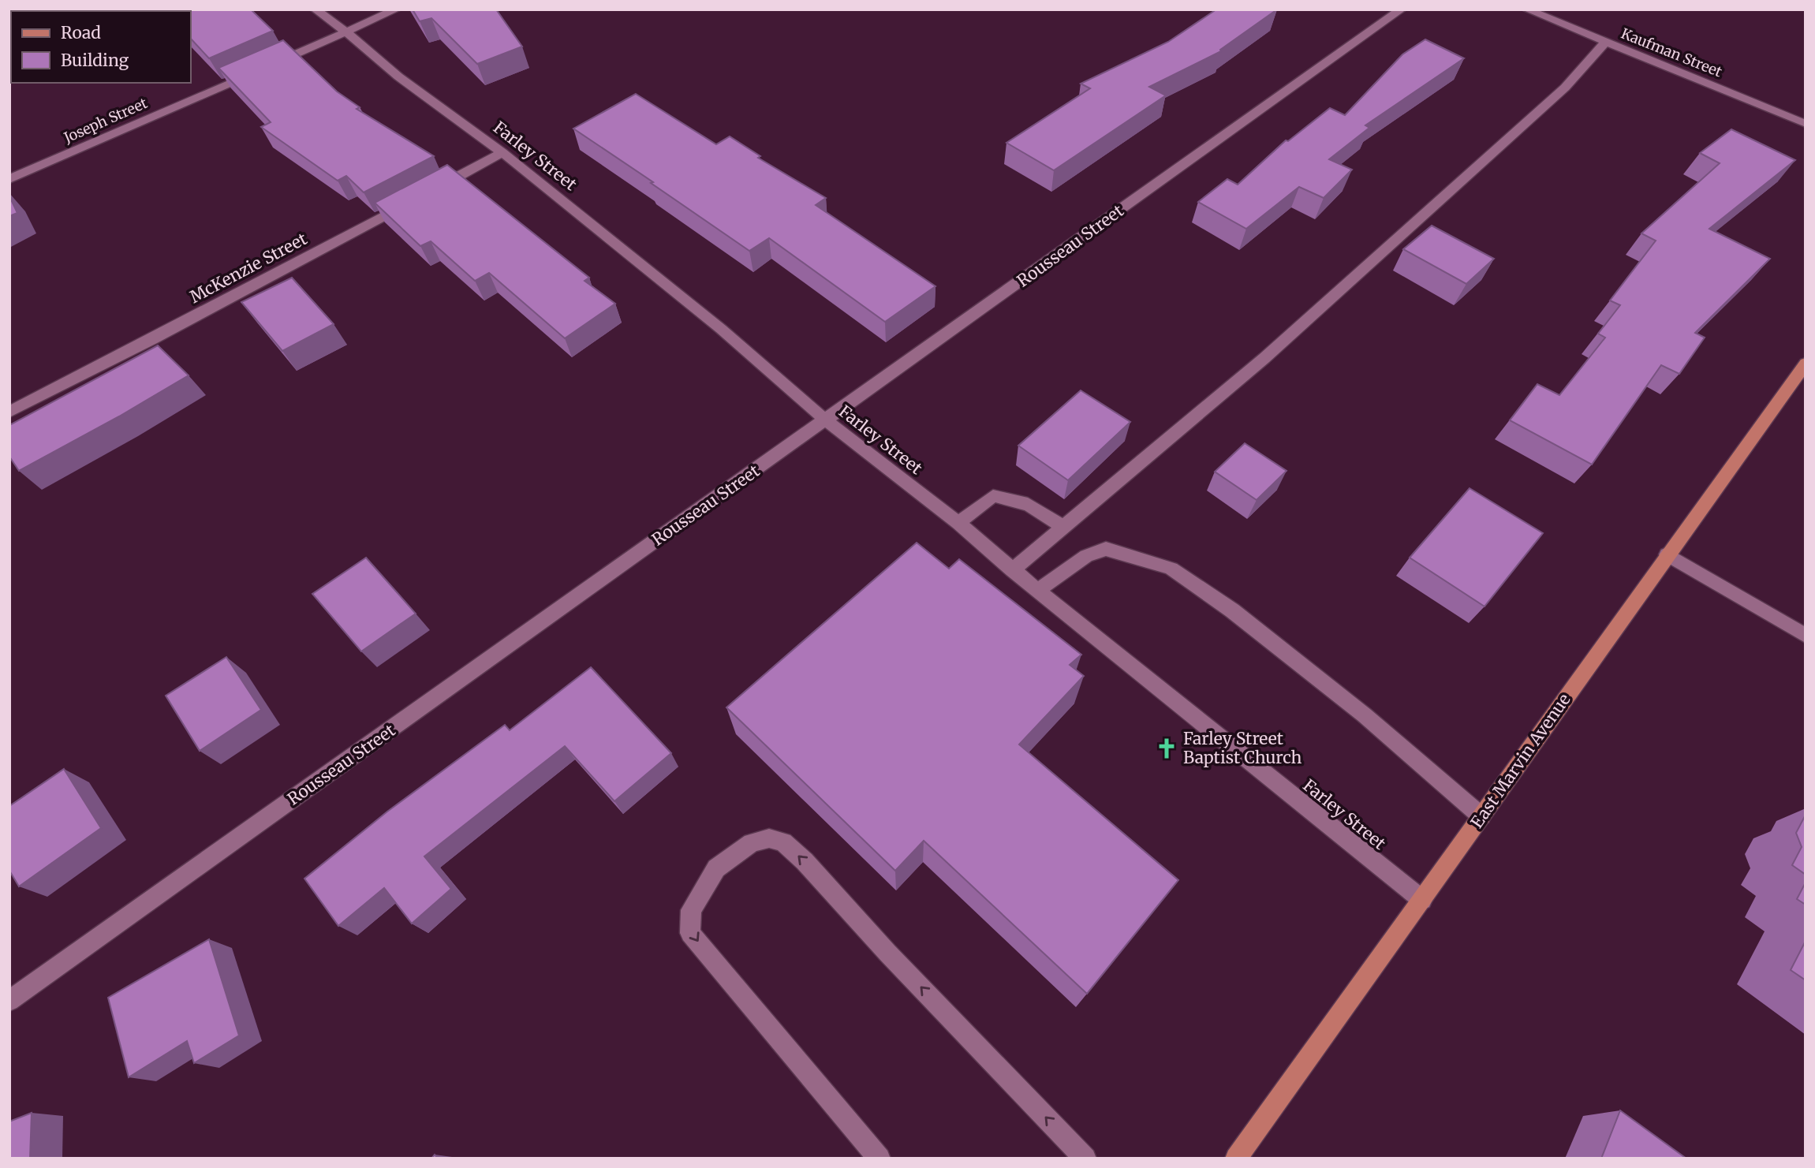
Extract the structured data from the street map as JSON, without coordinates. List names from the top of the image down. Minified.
{"streets":{"main road":["East Marvin Avenue"],"street":["Kaufman Street","Joseph Street","Farley Street","Rousseau Street","McKenzie Street"]},"crossings":[["Joseph Street","Farley Street"],["Farley Street","Rousseau Street"],["Farley Street","McKenzie Street"],["Farley Street","East Marvin Avenue"]],"places":{"church":["Farley Street Baptist Church"]},"legend":["Road","Building"]}
